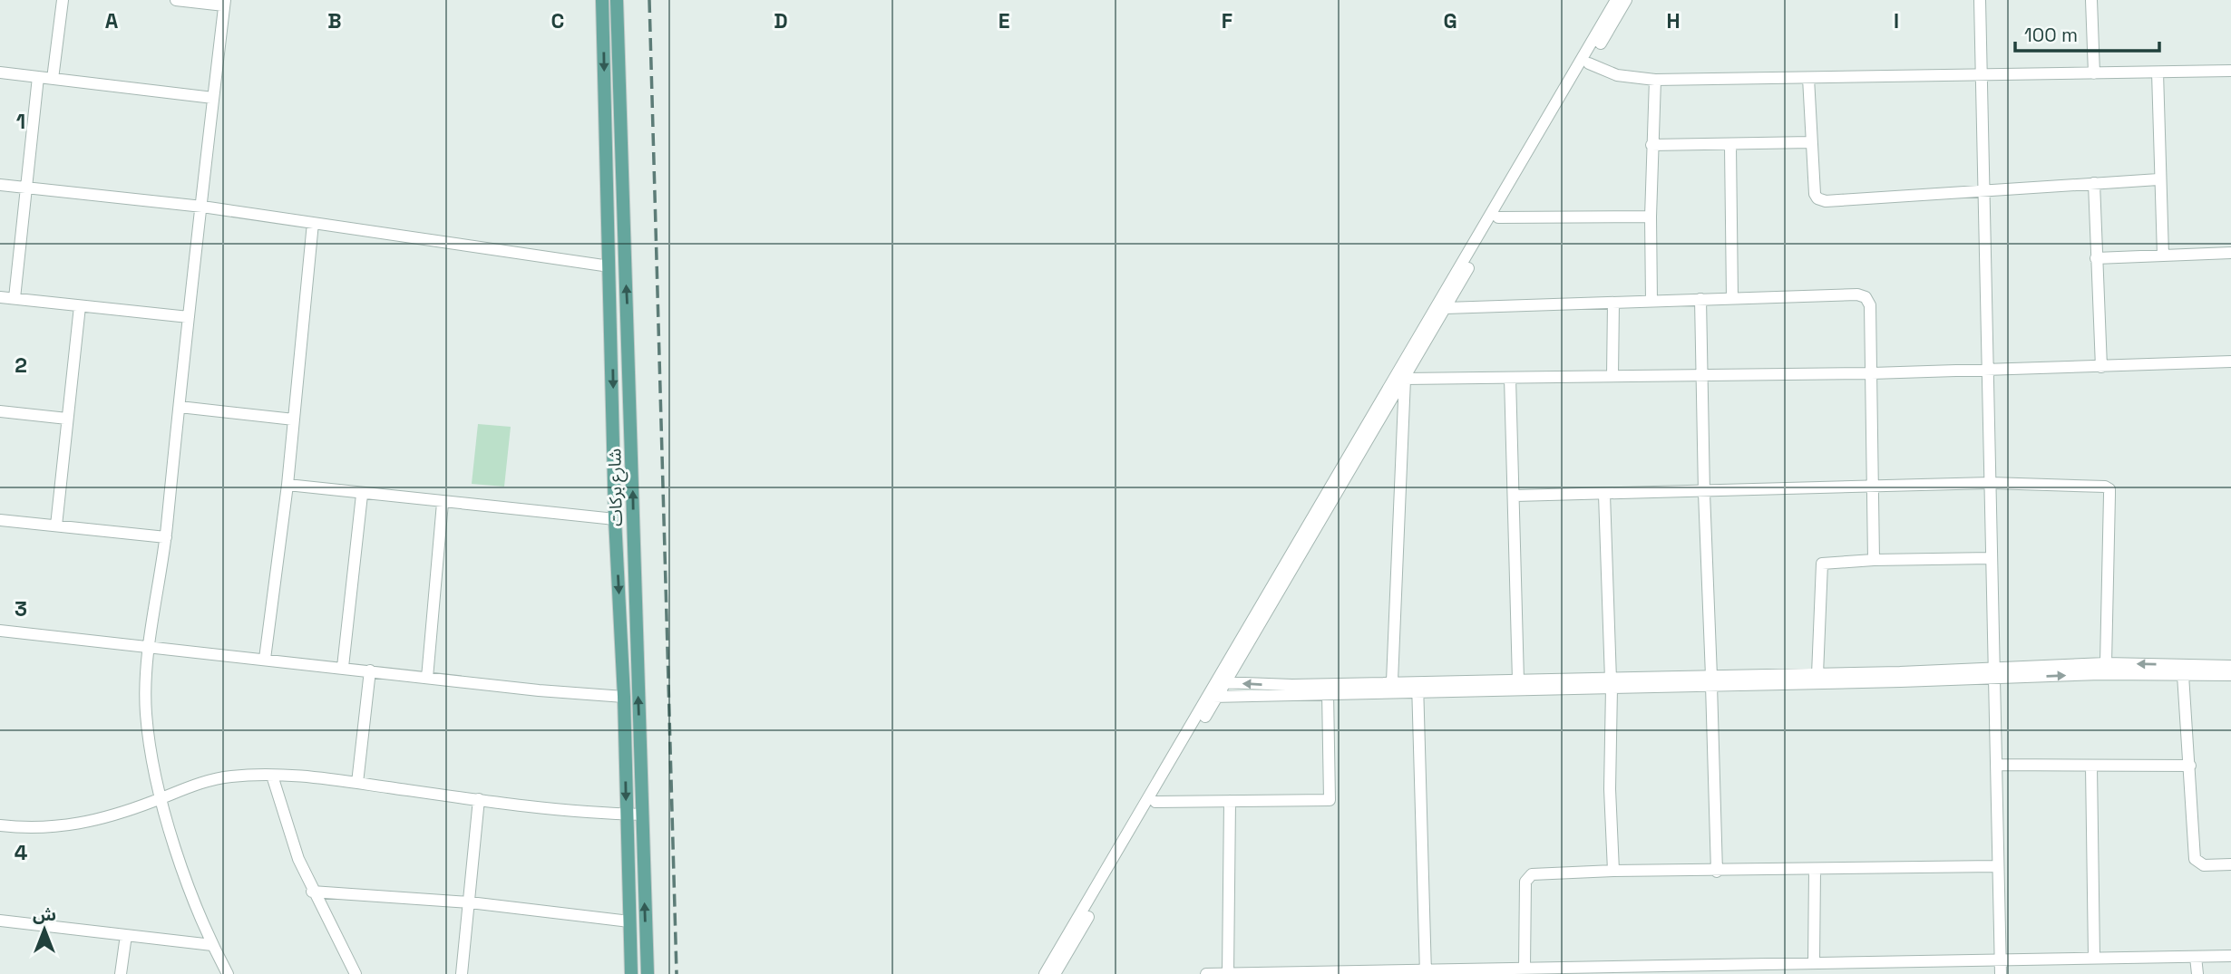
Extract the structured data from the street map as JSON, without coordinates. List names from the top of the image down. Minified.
{"streets":{"main road":["شارع بركات"]},"scale_bar":"100 m","north":"top","grid":{"columns":["A","B","C","D","E","F","G","H","I"],"rows":["1","2","3","4"]}}
